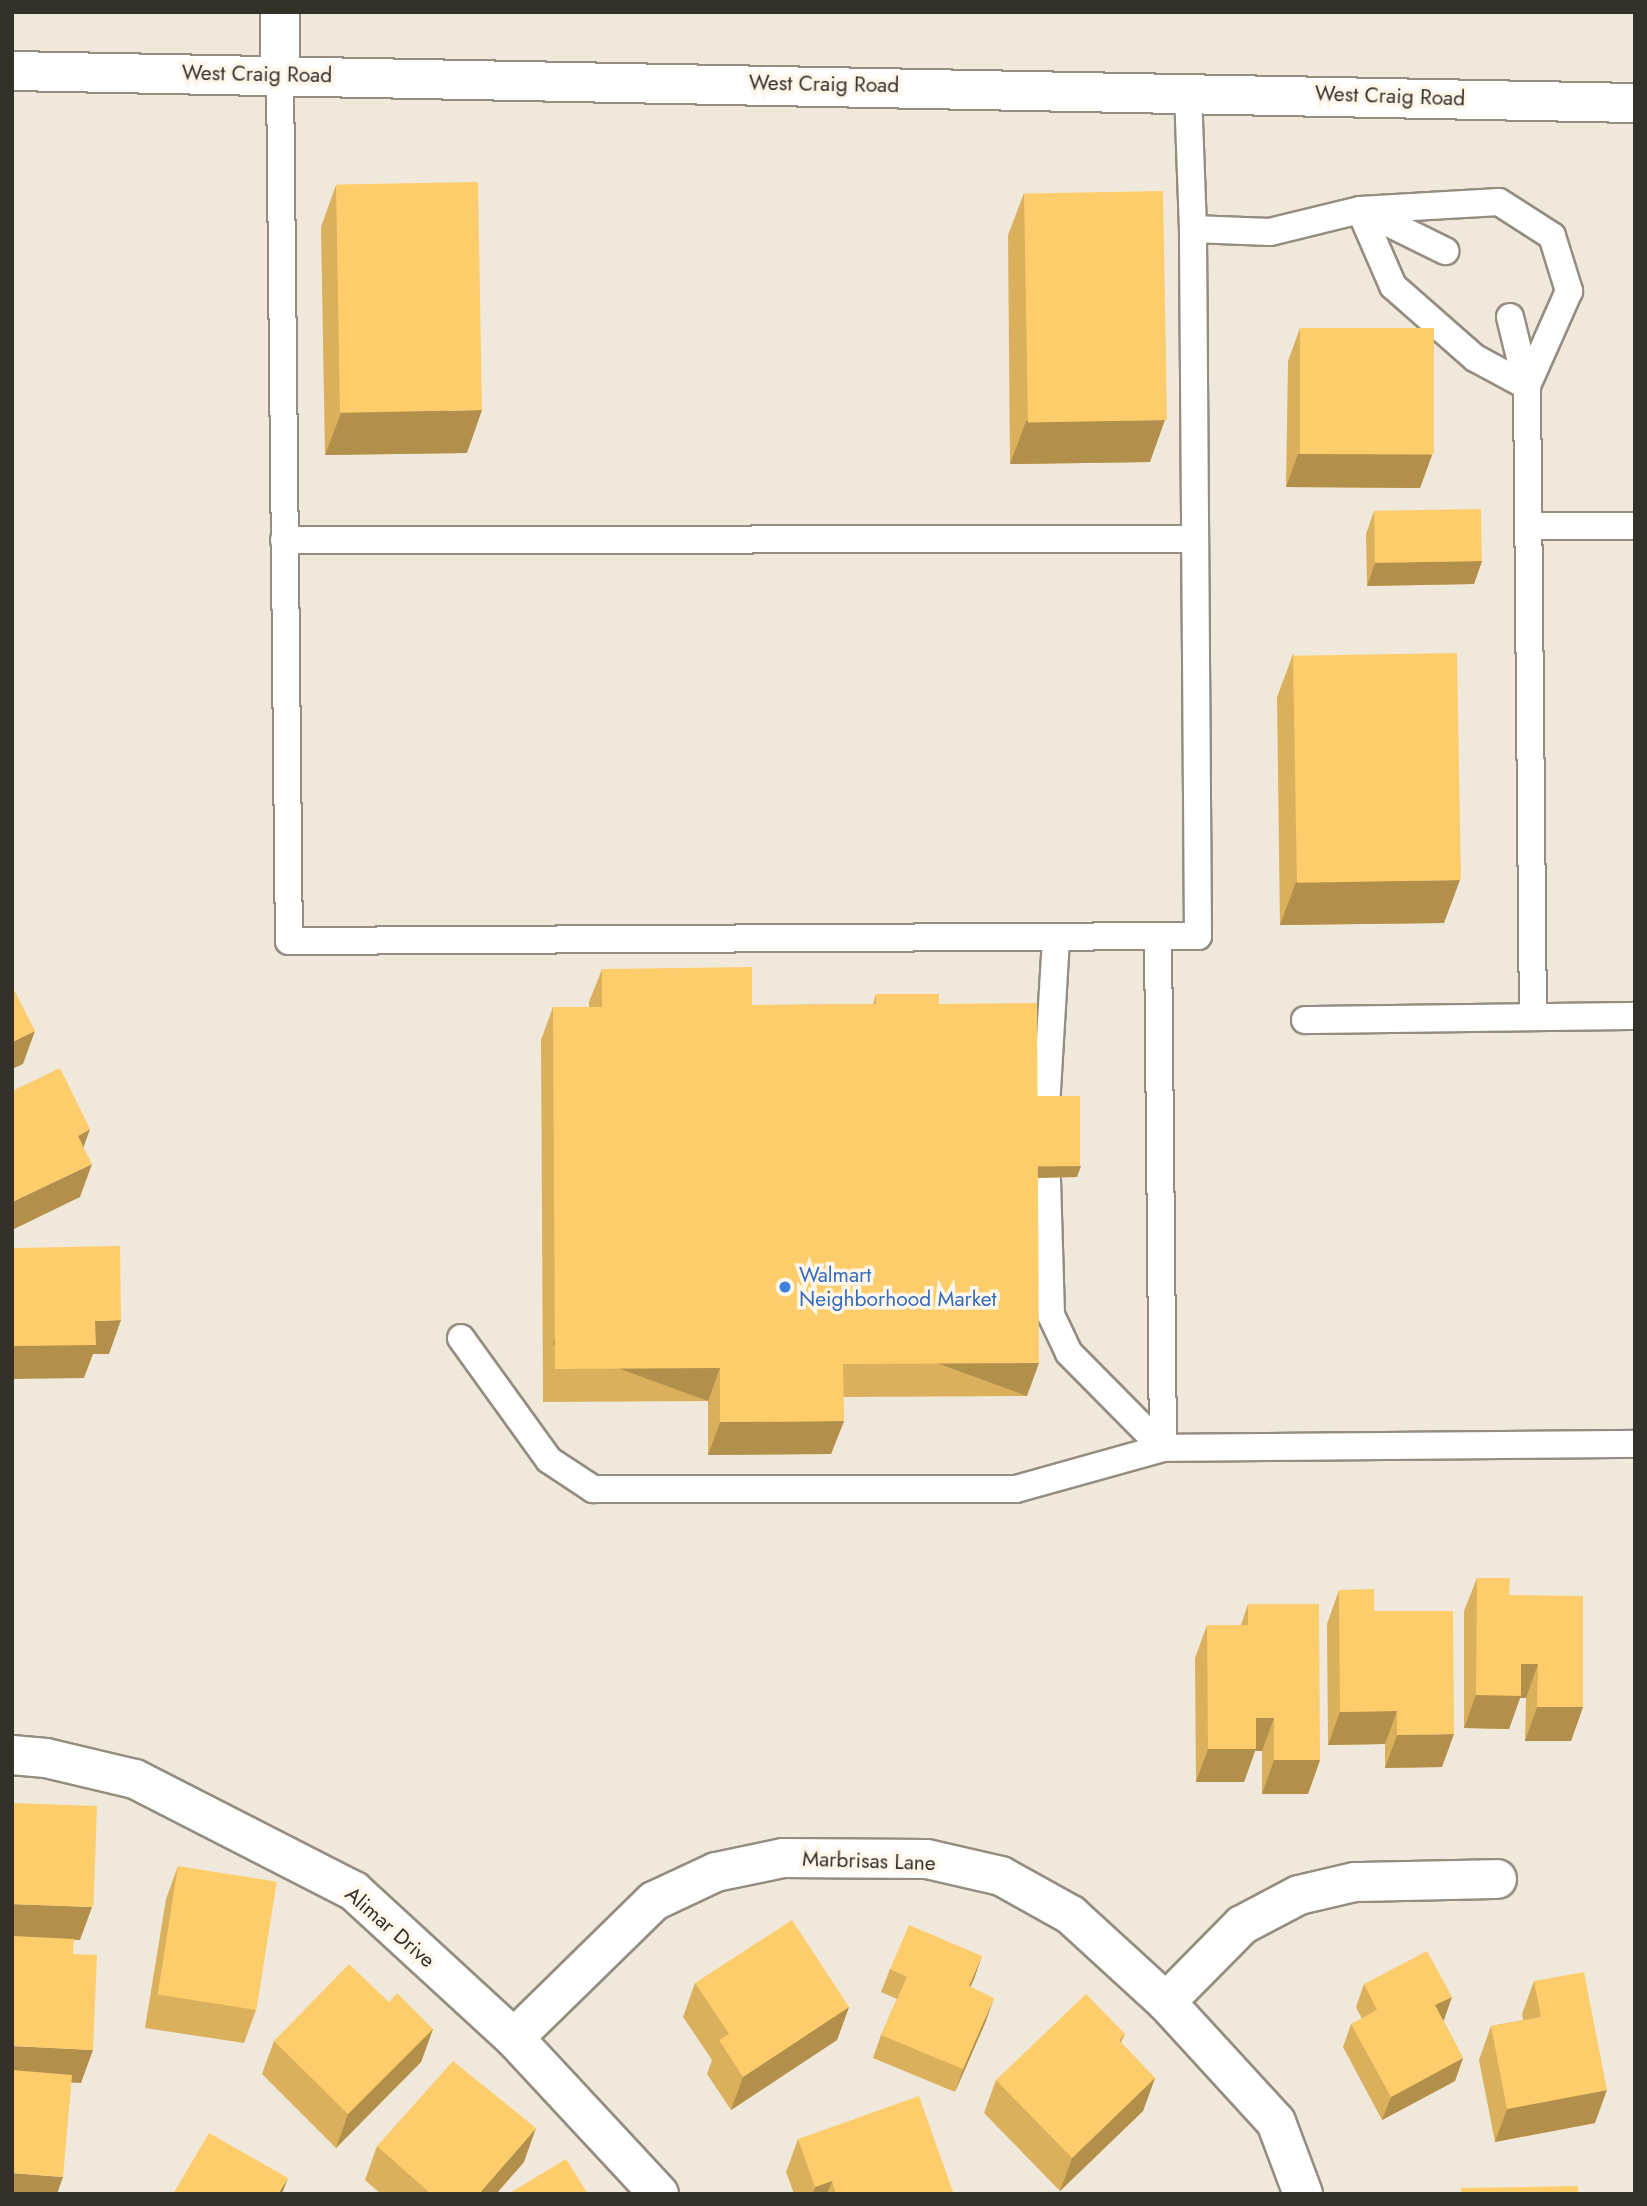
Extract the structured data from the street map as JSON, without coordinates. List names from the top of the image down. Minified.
{"streets":{"street":["West Craig Road","Marbrisas Lane","Alimar Drive"]},"crossings":[["Marbrisas Lane","Alimar Drive"]],"places":["Walmart Neighborhood Market"]}
